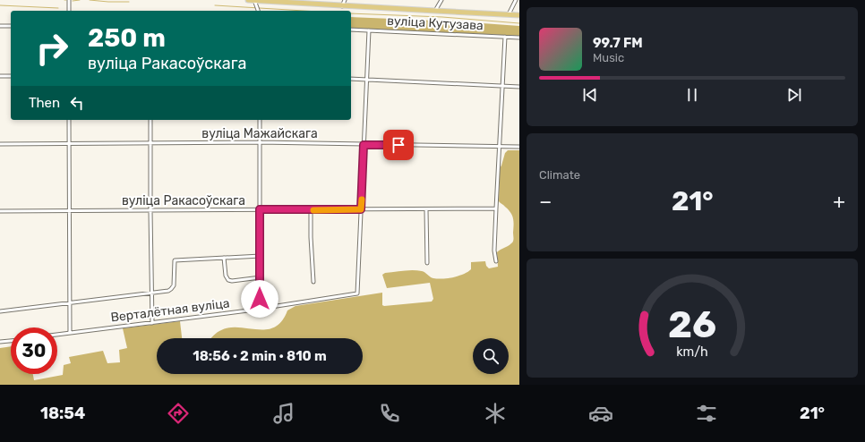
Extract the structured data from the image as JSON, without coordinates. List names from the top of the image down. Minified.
{"streets":{"main road":["вуліца Кутузава"],"street":["вуліца Мажайскага","вуліца Ракасоўскага","Верталётная вуліца"]},"crossings":[["вуліца Ракасоўскага","Верталётная вуліца"]],"page":{"turn":["250 m","вуліца Ракасоўскага"],"song":["99.7 FM","Music"],"then":"Then","tile":"Climate","heat":["−","21°","+"],"limit":"30","trip":"18:56 · 2 min · 810 m","tabs":["18:54","21°"],"gauge":["26","km/h"]}}
